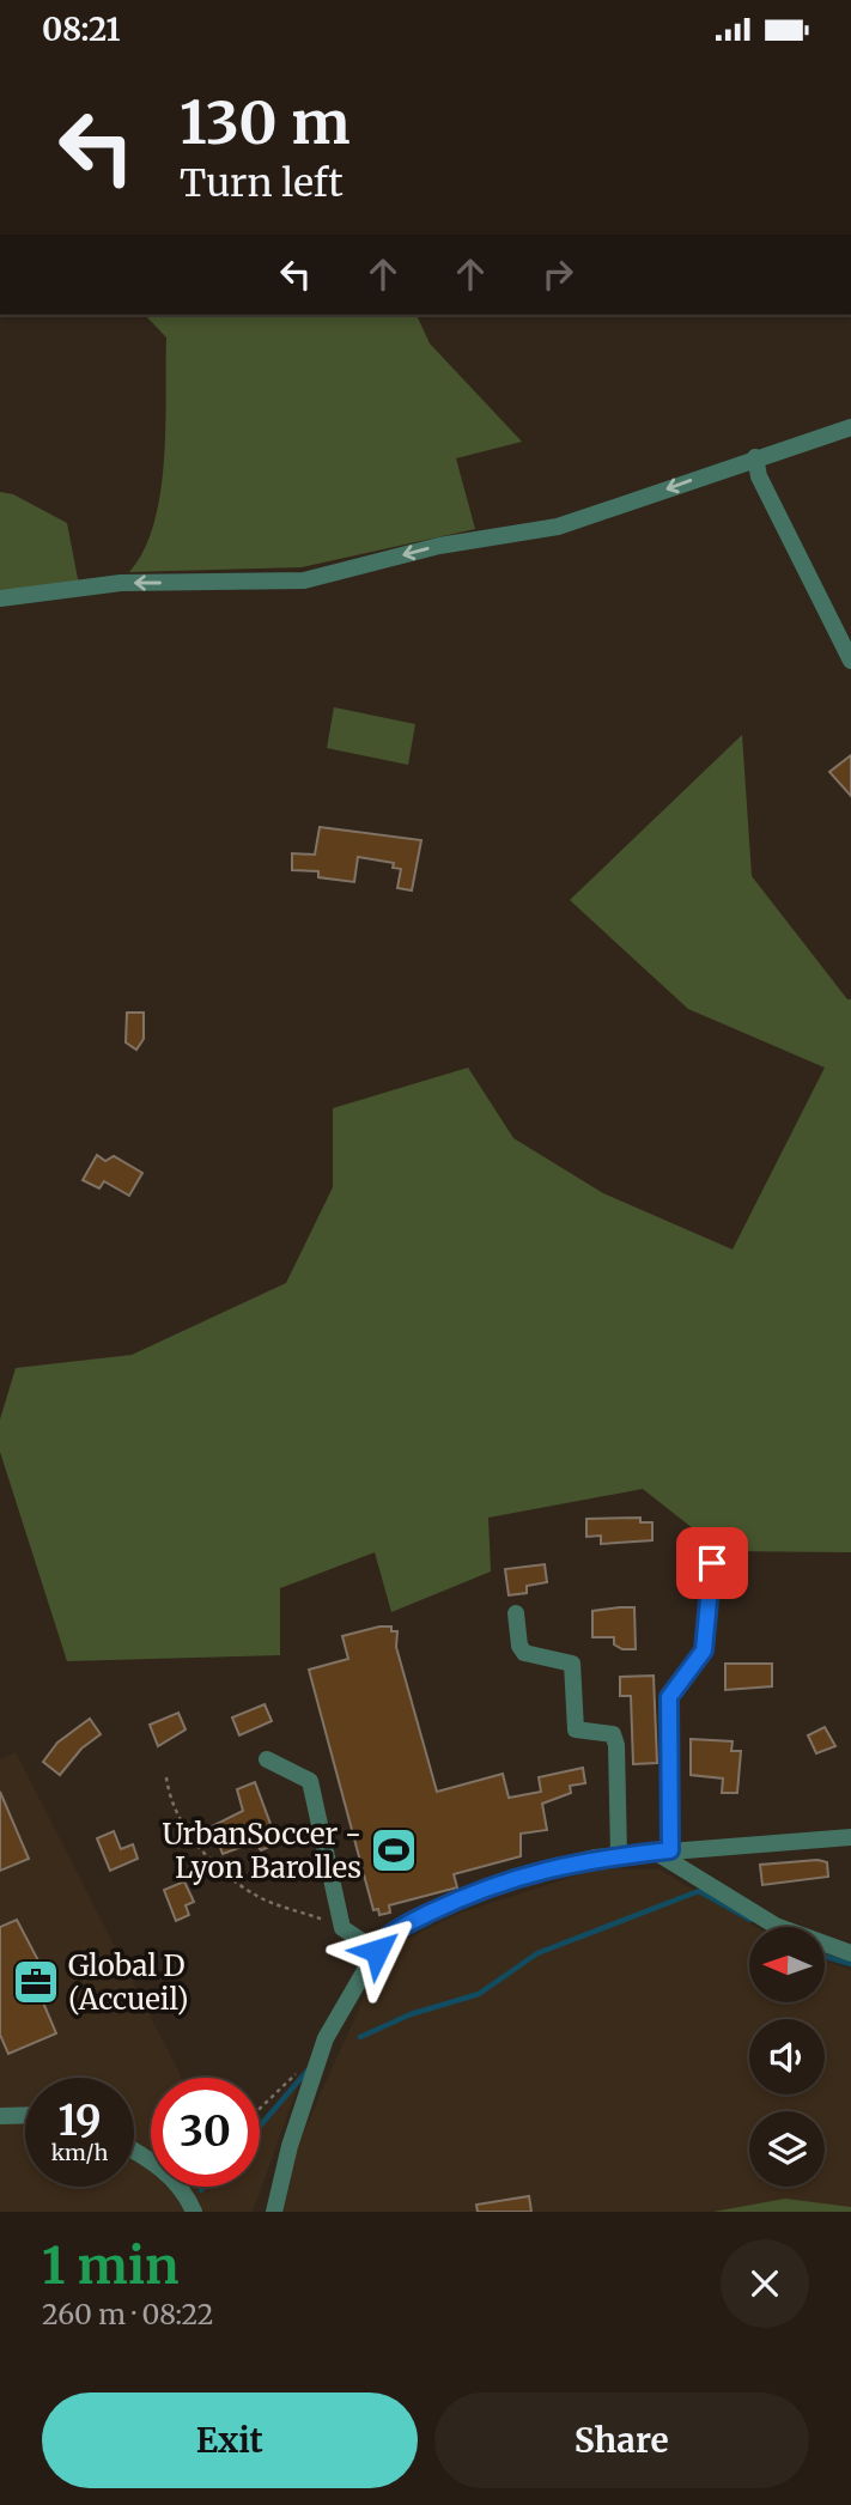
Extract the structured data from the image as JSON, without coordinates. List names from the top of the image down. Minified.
{"places":{"sports":["UrbanSoccer - Lyon Barolles"],"office":["Global D (Accueil)"]},"north":"left","page":{"status":"08:21","turn":["130 m","Turn left"],"speed":"19 km/h","limit":"30","heading":["1 min","260 m · 08:22"],"buttons":["Exit","Share"]}}
